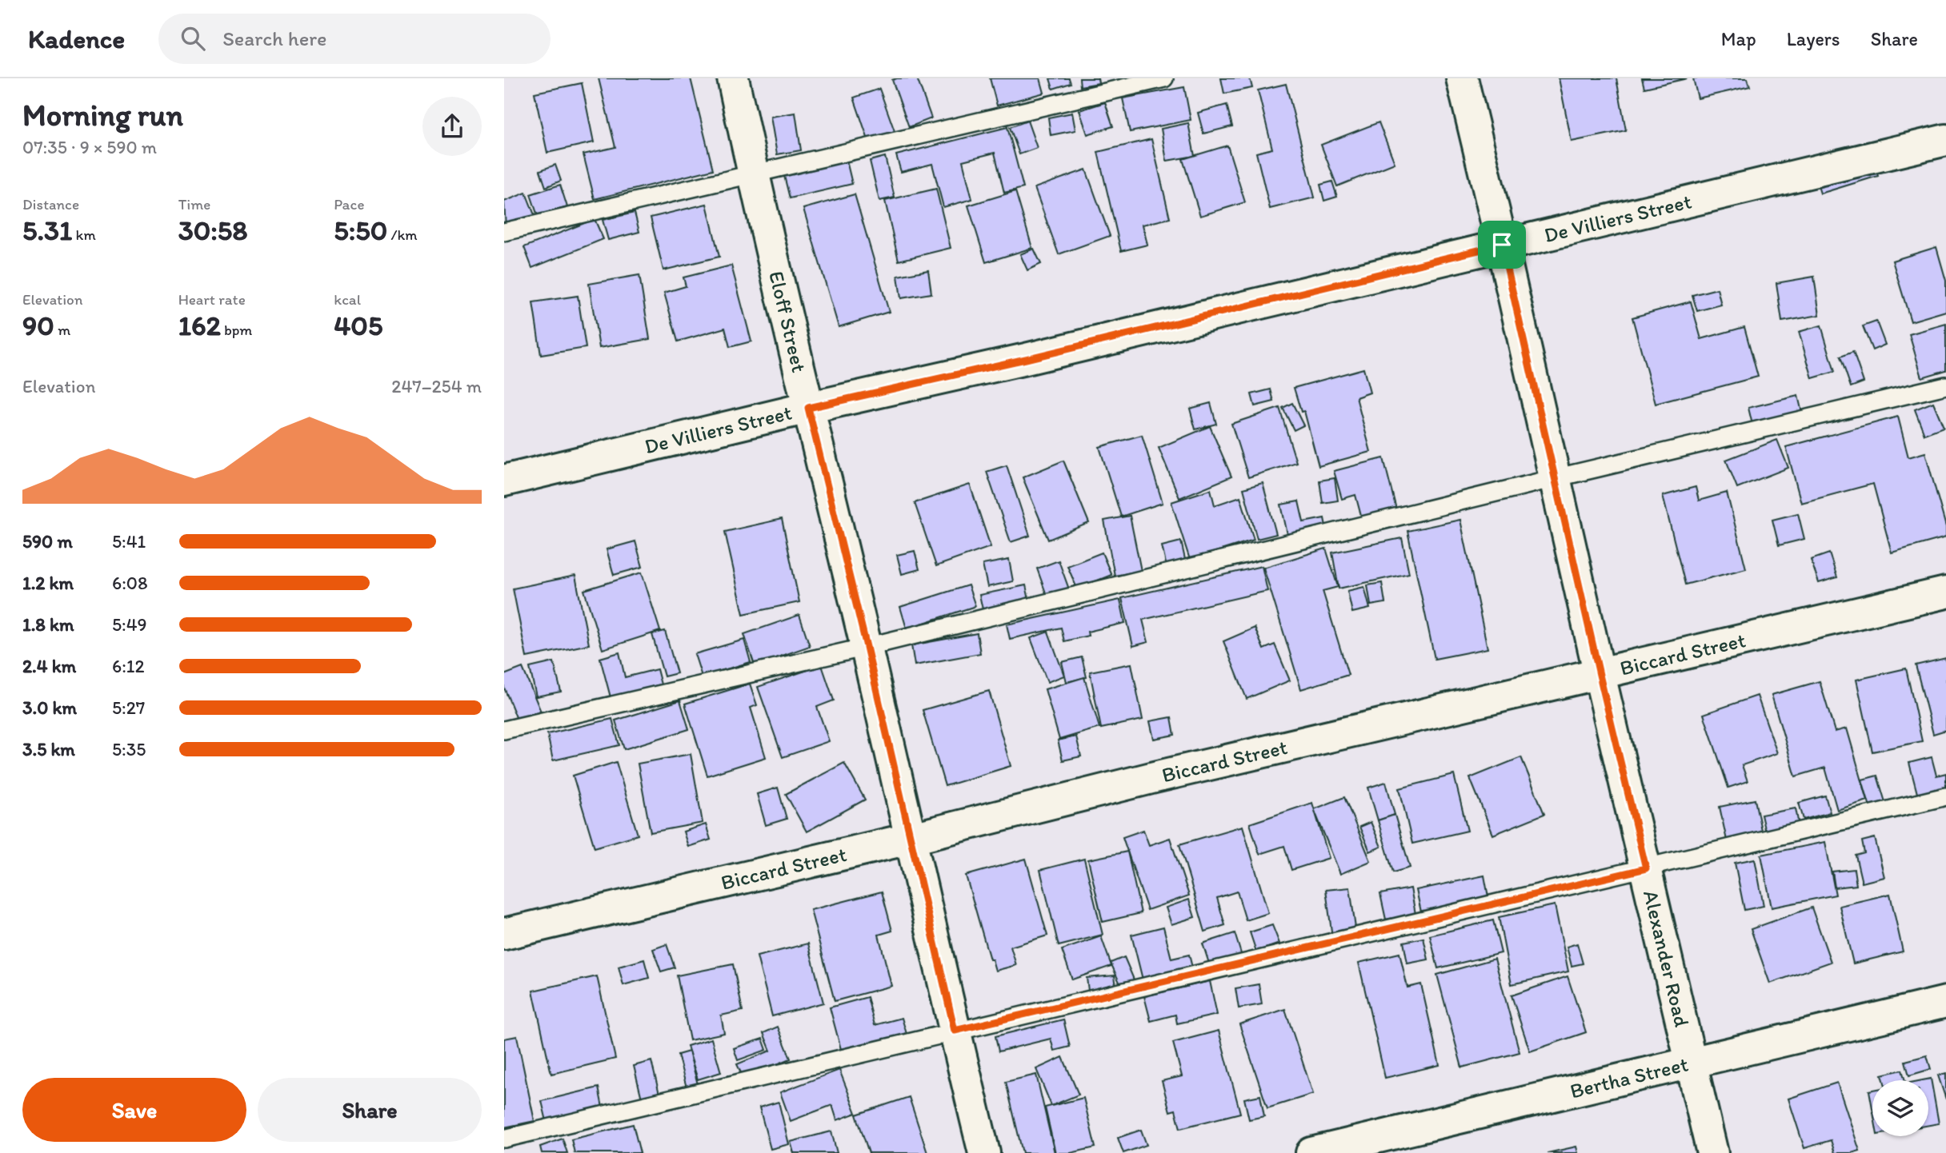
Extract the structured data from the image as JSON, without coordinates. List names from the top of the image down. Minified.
{"streets":{"street":["De Villiers Street","Eloff Street","Biccard Street","Alexander Road","Bertha Street"]},"crossings":[["De Villiers Street","Eloff Street"],["De Villiers Street","Alexander Road"],["Eloff Street","Biccard Street"],["Biccard Street","Alexander Road"],["Alexander Road","Bertha Street"]],"page":{"header":"Kadence","search":"Search here","nav":["Map","Layers","Share"],"heading":["Morning run","07:35 · 9 × 590 m"],"stats":[["Distance","5.31 km"],["Time","30:58"],["Pace","5:50 /km"],["Elevation","90 m"],["Heart rate","162 bpm"],["kcal","405"]],"chart":["Elevation","247–254 m"],"list":[{"name":"590 m","note":"5:41"},{"name":"1.2 km","note":"6:08"},{"name":"1.8 km","note":"5:49"},{"name":"2.4 km","note":"6:12"},{"name":"3.0 km","note":"5:27"},{"name":"3.5 km","note":"5:35"}],"buttons":["Save","Share"]}}
